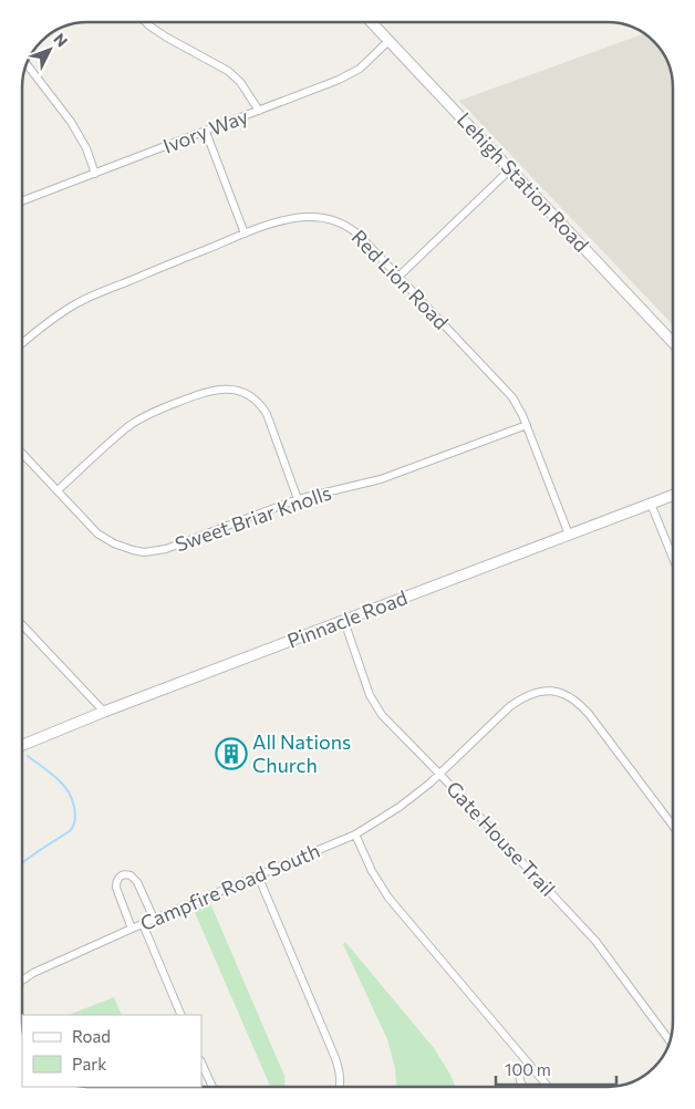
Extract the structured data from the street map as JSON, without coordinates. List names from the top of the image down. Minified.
{"streets":{"street":["Ivory Way","Lehigh Station Road","Red Lion Road","Sweet Briar Knolls","Pinnacle Road","Gate House Trail","Campfire Road South"]},"crossings":[["Ivory Way","Lehigh Station Road"],["Red Lion Road","Sweet Briar Knolls"],["Red Lion Road","Pinnacle Road"],["Pinnacle Road","Gate House Trail"],["Gate House Trail","Campfire Road South"]],"places":{"building":["All Nations Church"]},"legend":["Road","Park"],"scale_bar":"100 m","north":"top right"}
